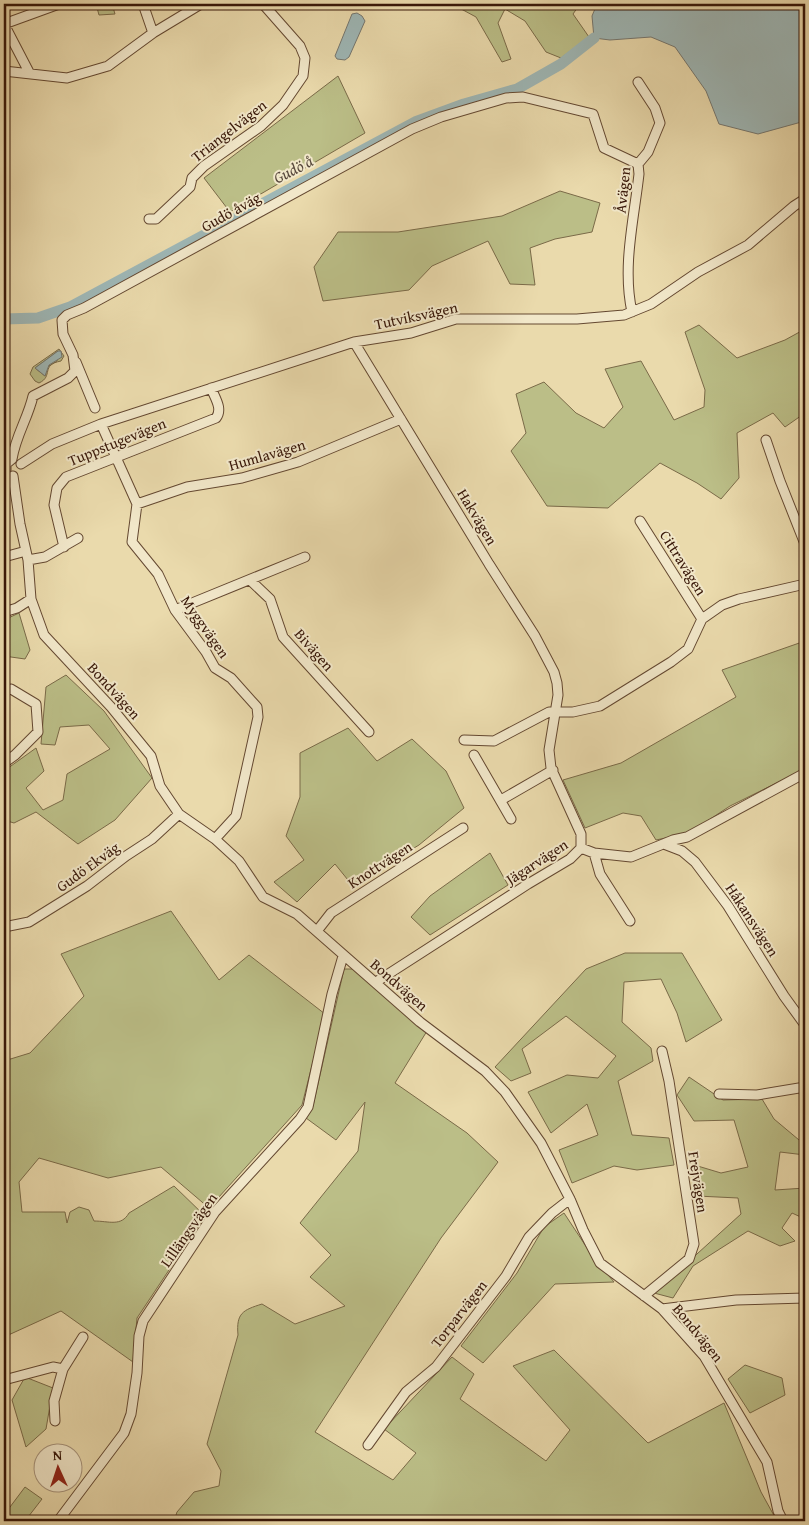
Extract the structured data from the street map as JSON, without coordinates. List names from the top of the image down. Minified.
{"streets":{"street":["Triangelvägen","Åvägen","Gudö åväg","Tutviksvägen","Tuppstugevägen","Humlavägen","Hakvägen","Cittravägen","Myggvägen","Bivägen","Bondvägen","Jägarvägen","Knottvägen","Gudö Ekväg","Håkansvägen","Frejvägen","Lillängsvägen","Torparvägen"]},"crossings":[["Åvägen","Gudö åväg"],["Åvägen","Tutviksvägen"],["Tutviksvägen","Tuppstugevägen"],["Tutviksvägen","Hakvägen"],["Tutviksvägen","Bondvägen"],["Humlavägen","Hakvägen"],["Humlavägen","Myggvägen"],["Hakvägen","Jägarvägen"],["Myggvägen","Bondvägen"],["Bondvägen","Jägarvägen"],["Bondvägen","Knottvägen"],["Bondvägen","Gudö Ekväg"],["Bondvägen","Frejvägen"],["Bondvägen","Lillängsvägen"],["Bondvägen","Torparvägen"],["Jägarvägen","Håkansvägen"]],"water":["Gudö å"],"north":"top"}
